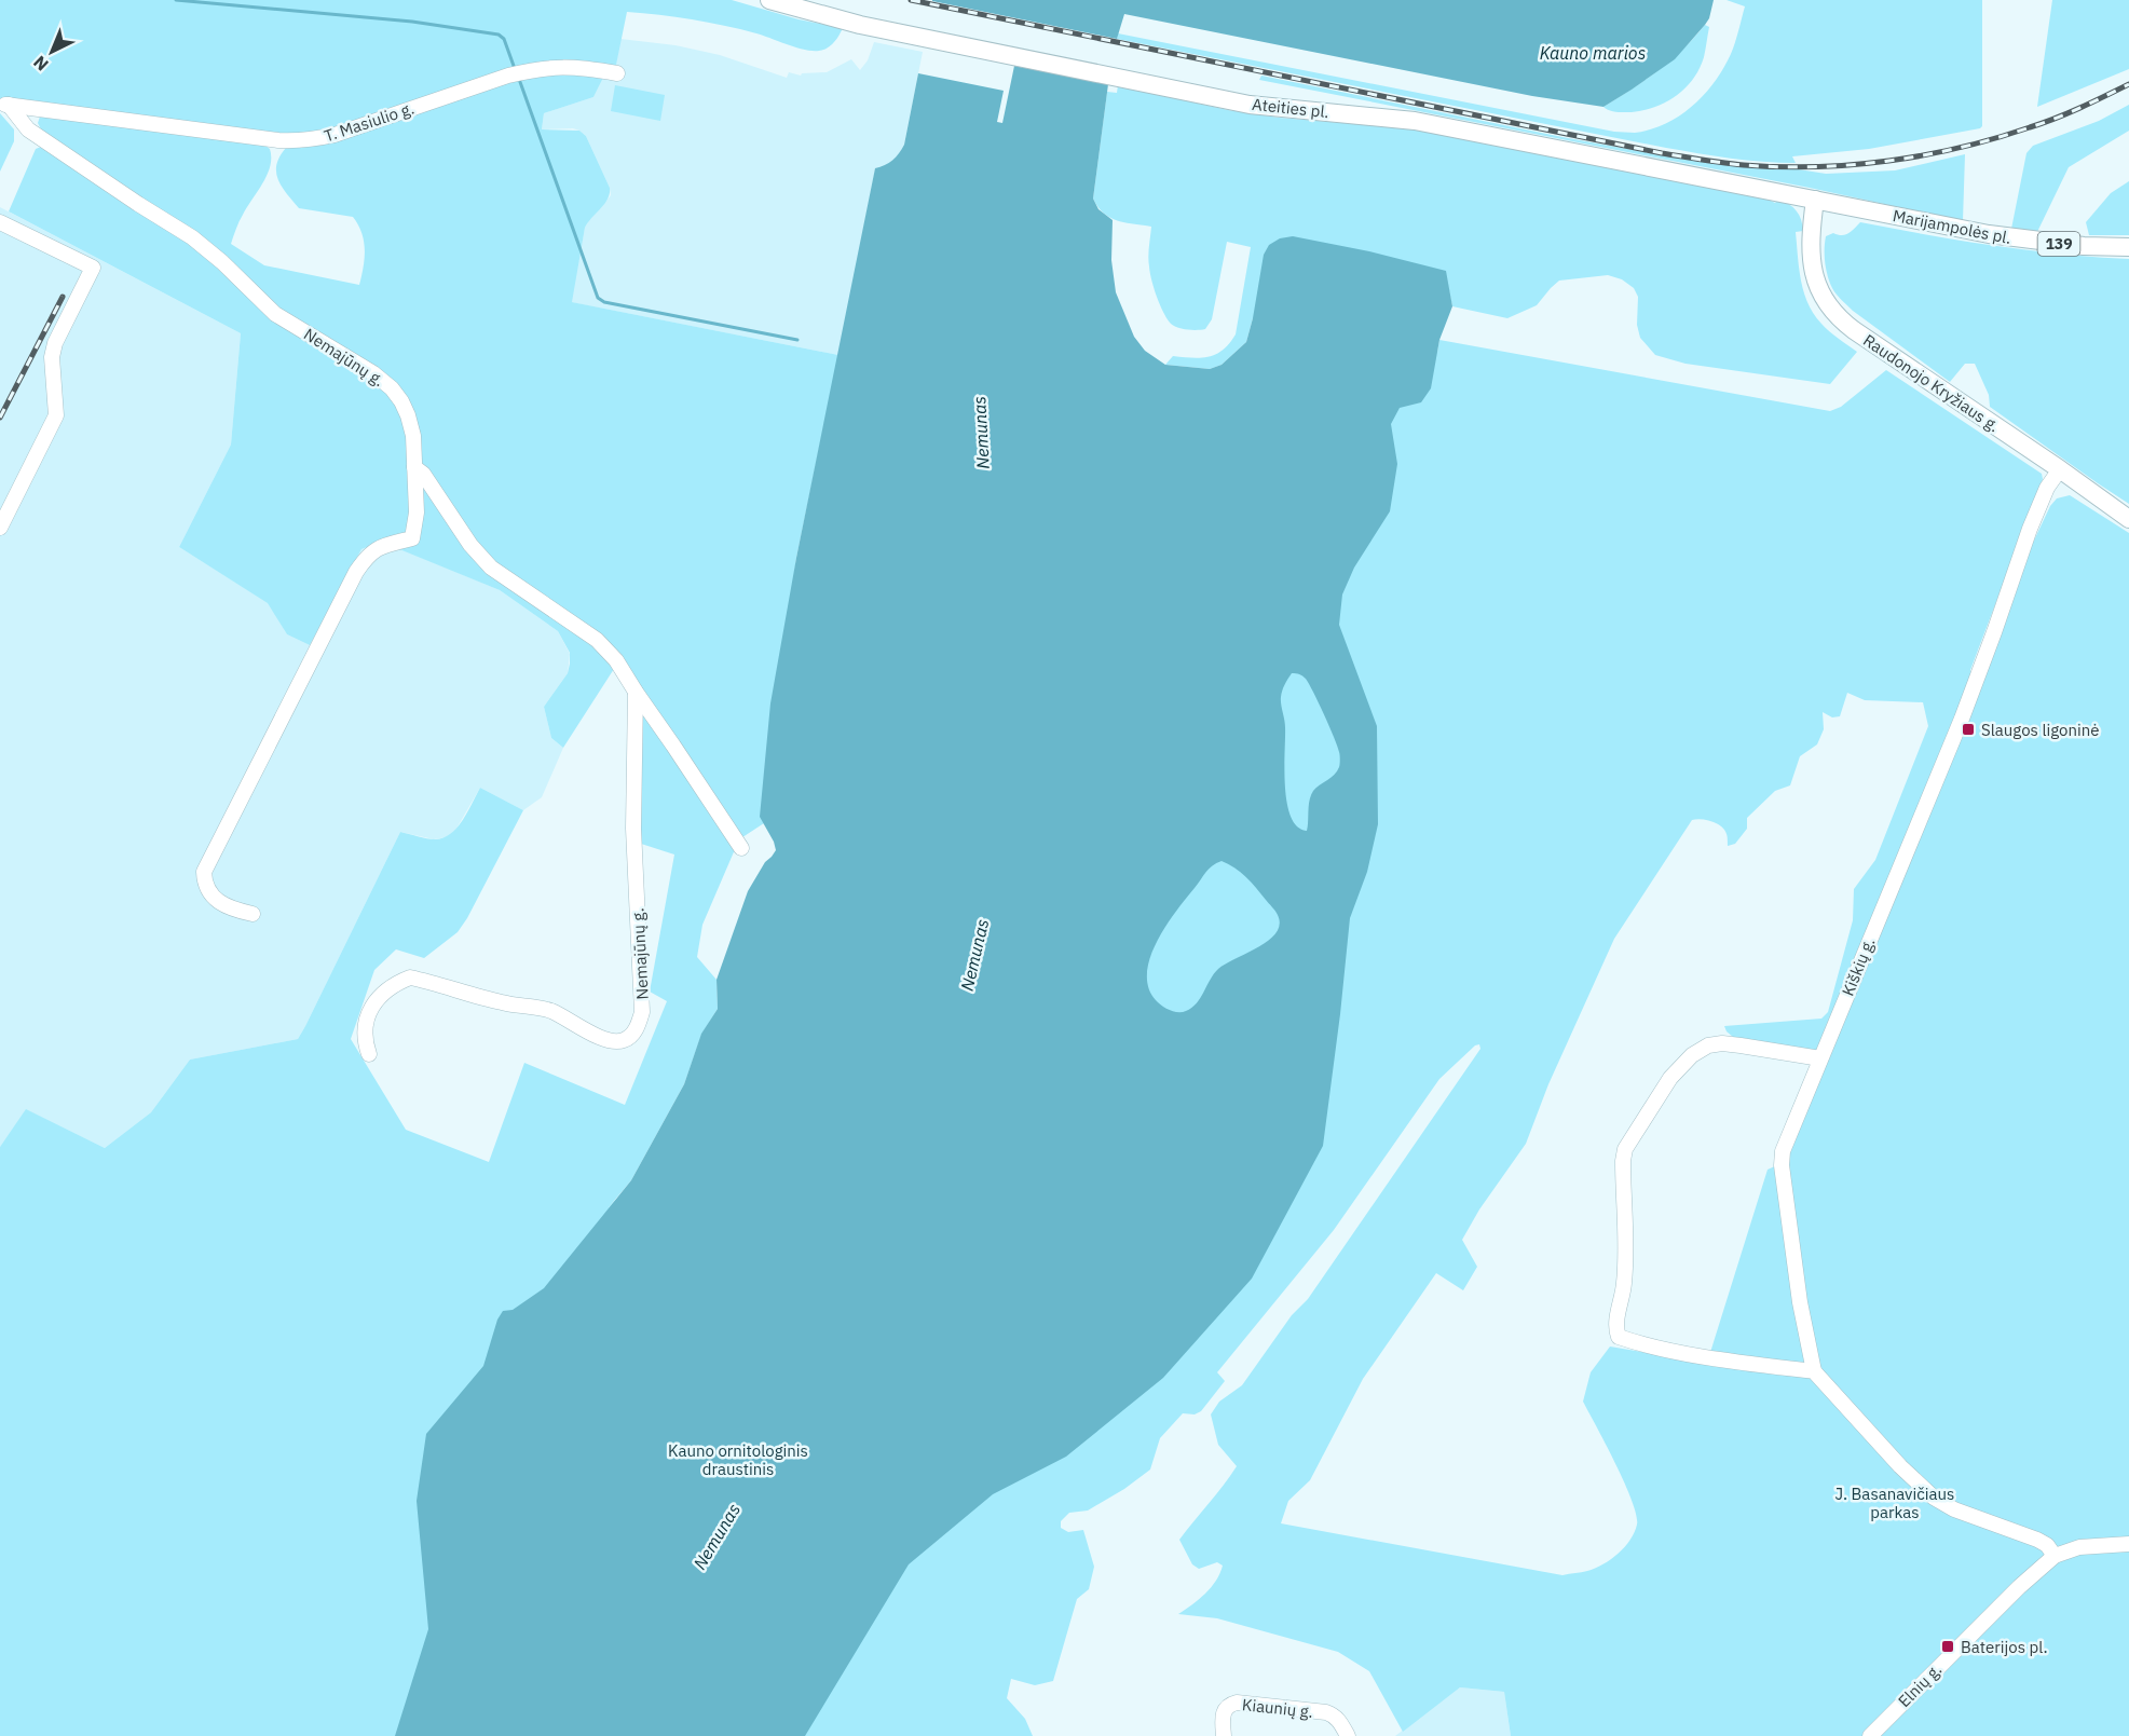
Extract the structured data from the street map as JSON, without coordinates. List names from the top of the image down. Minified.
{"streets":{"main road":["Ateities pl.","Marijampolės pl.","139","Raudonojo Kryžiaus g."],"street":["T. Masiulio g.","Nemajūnų g.","Kiškių g.","Elnių g.","Kiaunių g."]},"crossings":[["Ateities pl.","Marijampolės pl."],["Ateities pl.","Raudonojo Kryžiaus g."],["T. Masiulio g.","Nemajūnų g."],["Marijampolės pl.","Raudonojo Kryžiaus g."],["Raudonojo Kryžiaus g.","Kiškių g."]],"water":["Kauno marios","Nemunas"],"parks":["Kauno ornitologinis draustinis","J. Basanavičiaus parkas"],"places":{"transit":["Slaugos ligoninė","Baterijos pl."]},"north":"bottom left"}
